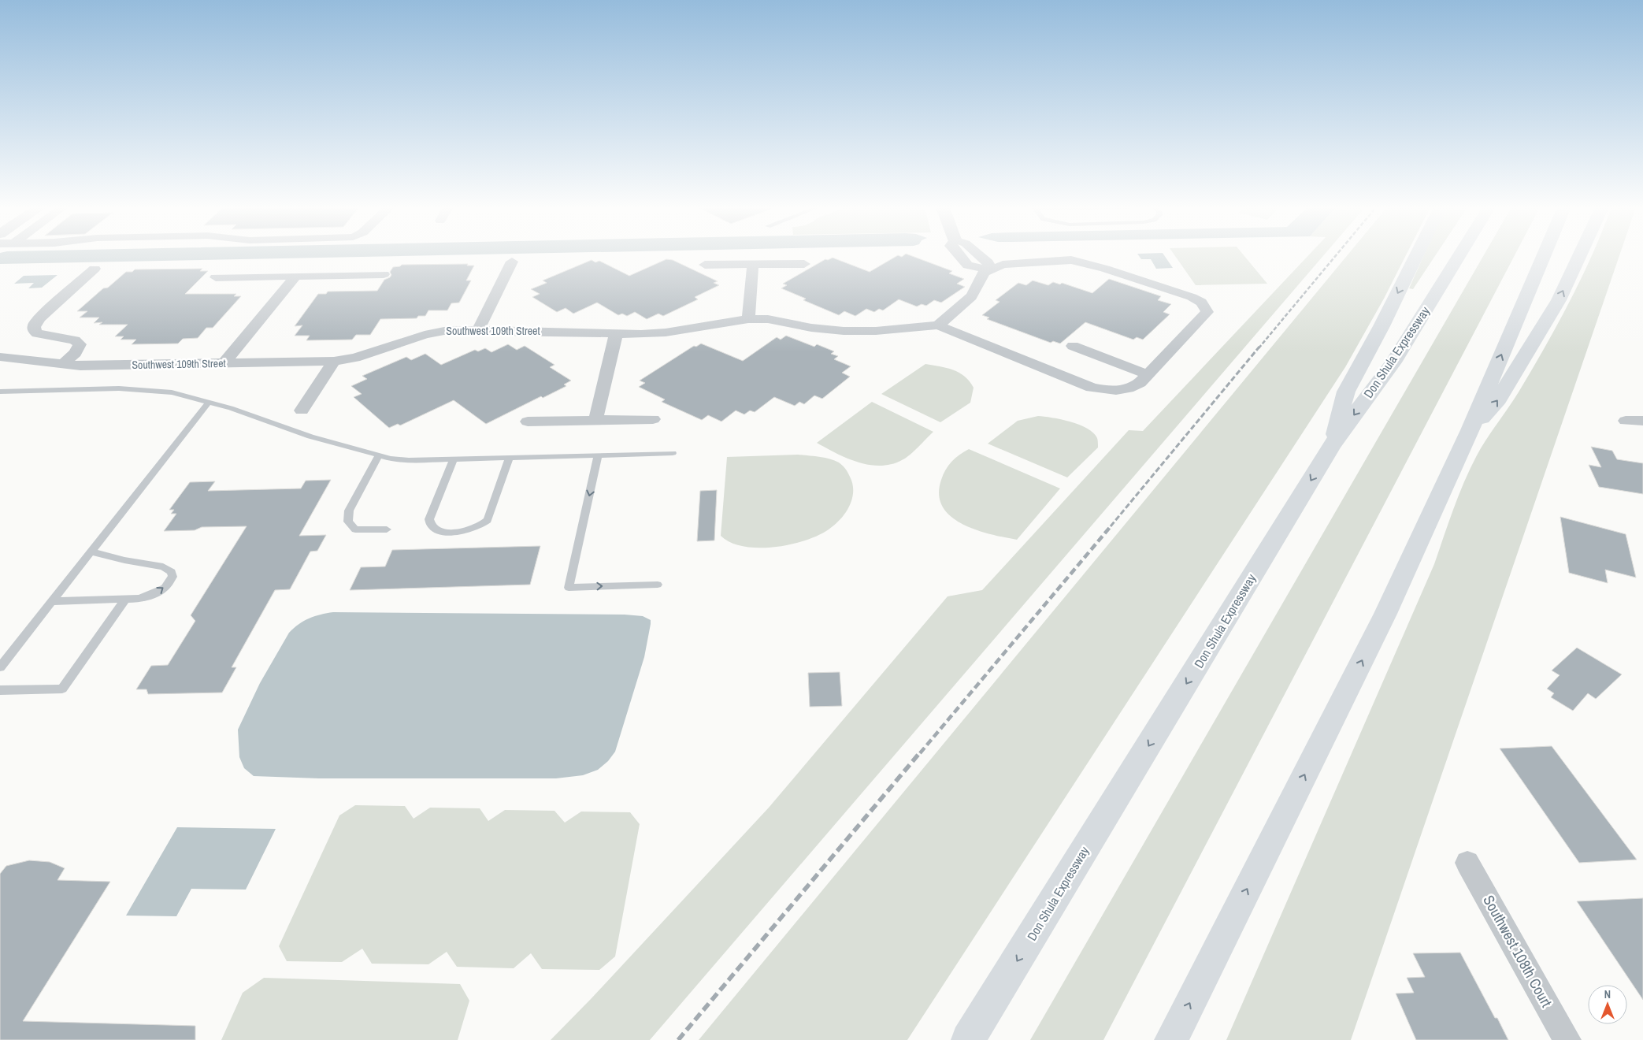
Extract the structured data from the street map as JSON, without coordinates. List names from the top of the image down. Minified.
{"streets":{"highway":["Don Shula Expressway"],"street":["Southwest 109th Street","Southwest 108th Court"]},"north":"top"}
